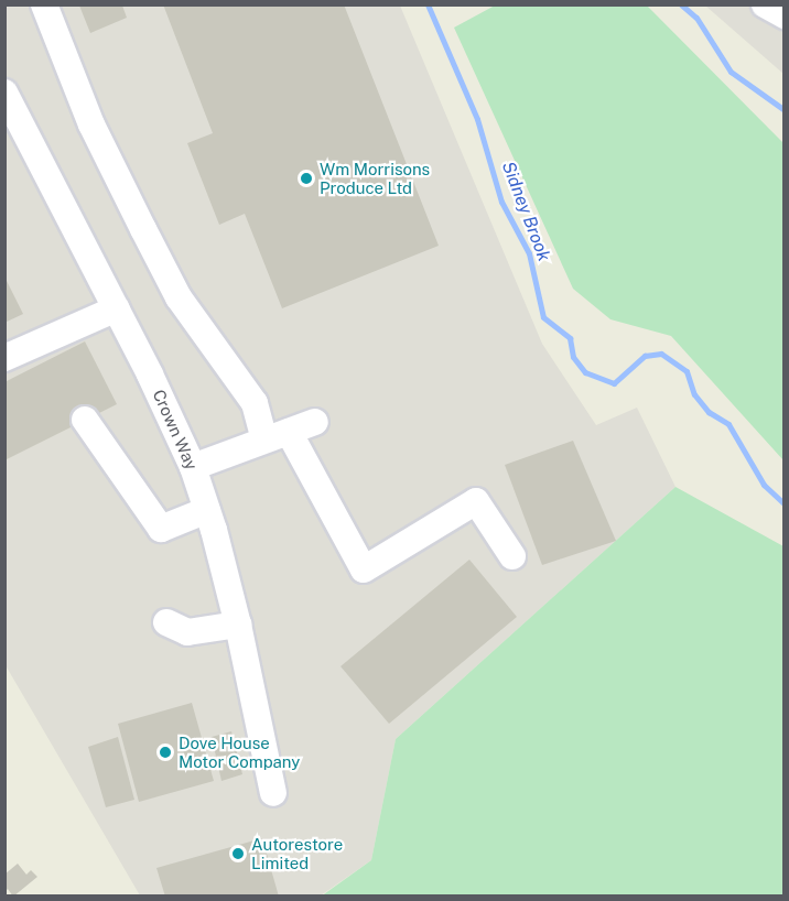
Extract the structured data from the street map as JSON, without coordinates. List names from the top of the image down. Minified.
{"streets":{"street":["Crown Way"]},"water":["Sidney Brook"],"places":["Wm Morrisons Produce Ltd","Dove House Motor Company","Autorestore Limited"]}
